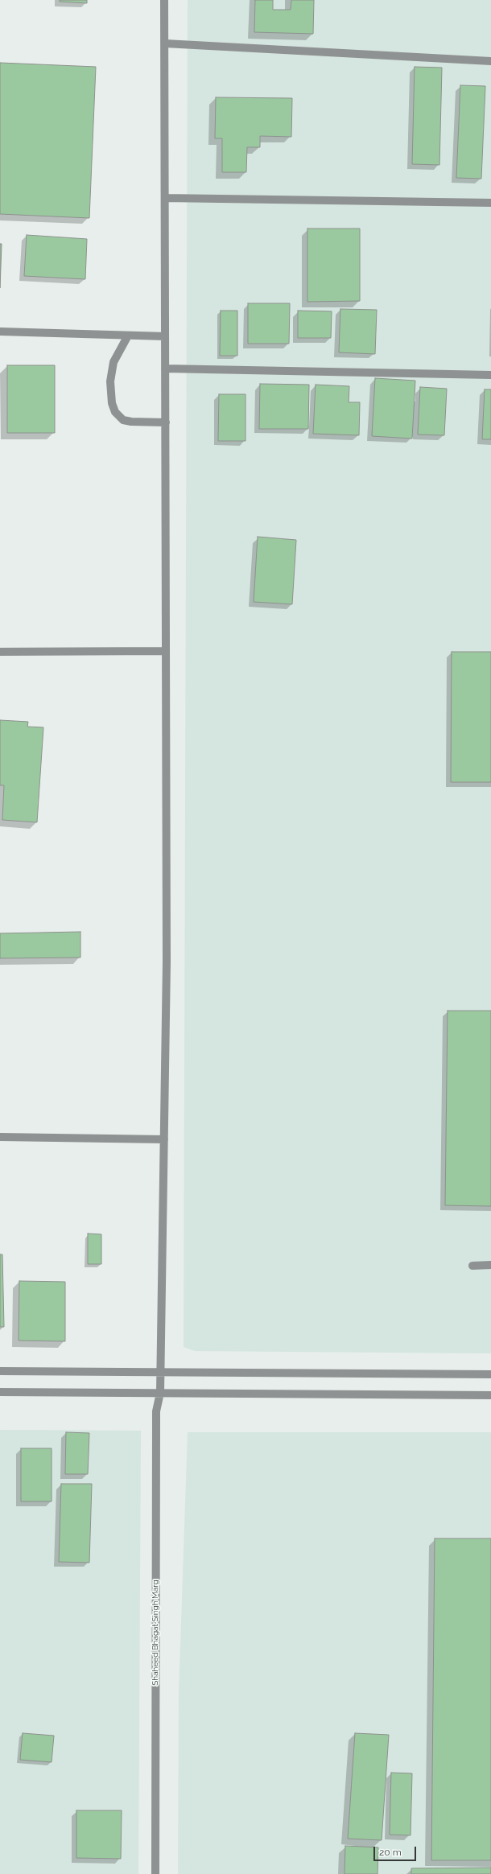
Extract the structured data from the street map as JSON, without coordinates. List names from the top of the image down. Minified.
{"streets":{"street":["Shaheed Bhagat Singh Marg"]},"scale_bar":"20 m"}
